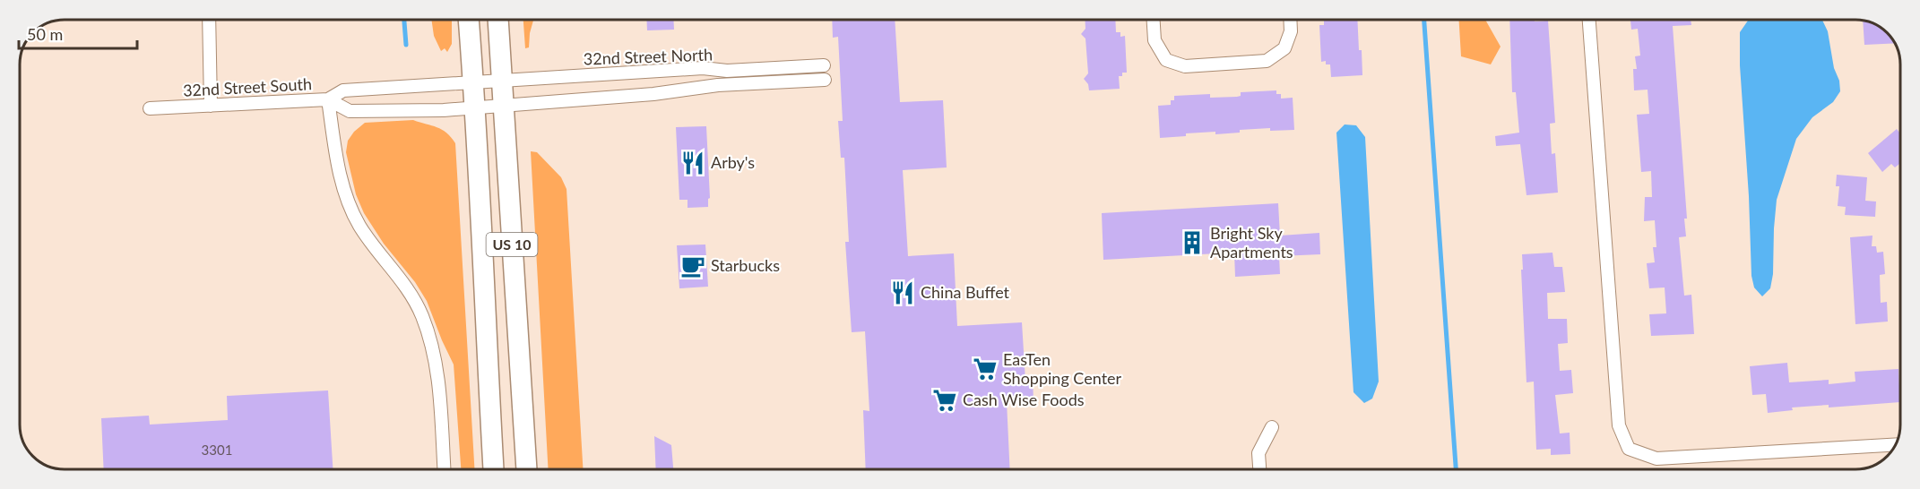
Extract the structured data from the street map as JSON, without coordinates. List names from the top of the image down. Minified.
{"streets":{"main road":["US 10"],"street":["32nd Street North","32nd Street South"]},"crossings":[["32nd Street North","32nd Street South"],["32nd Street North","US 10"],["32nd Street South","US 10"]],"places":{"restaurant":["Arby's","China Buffet"],"building":["Bright Sky Apartments"],"cafe":["Starbucks"],"supermarket":["EasTen Shopping Center","Cash Wise Foods"]},"house_numbers":["3301"],"scale_bar":"50 m"}
